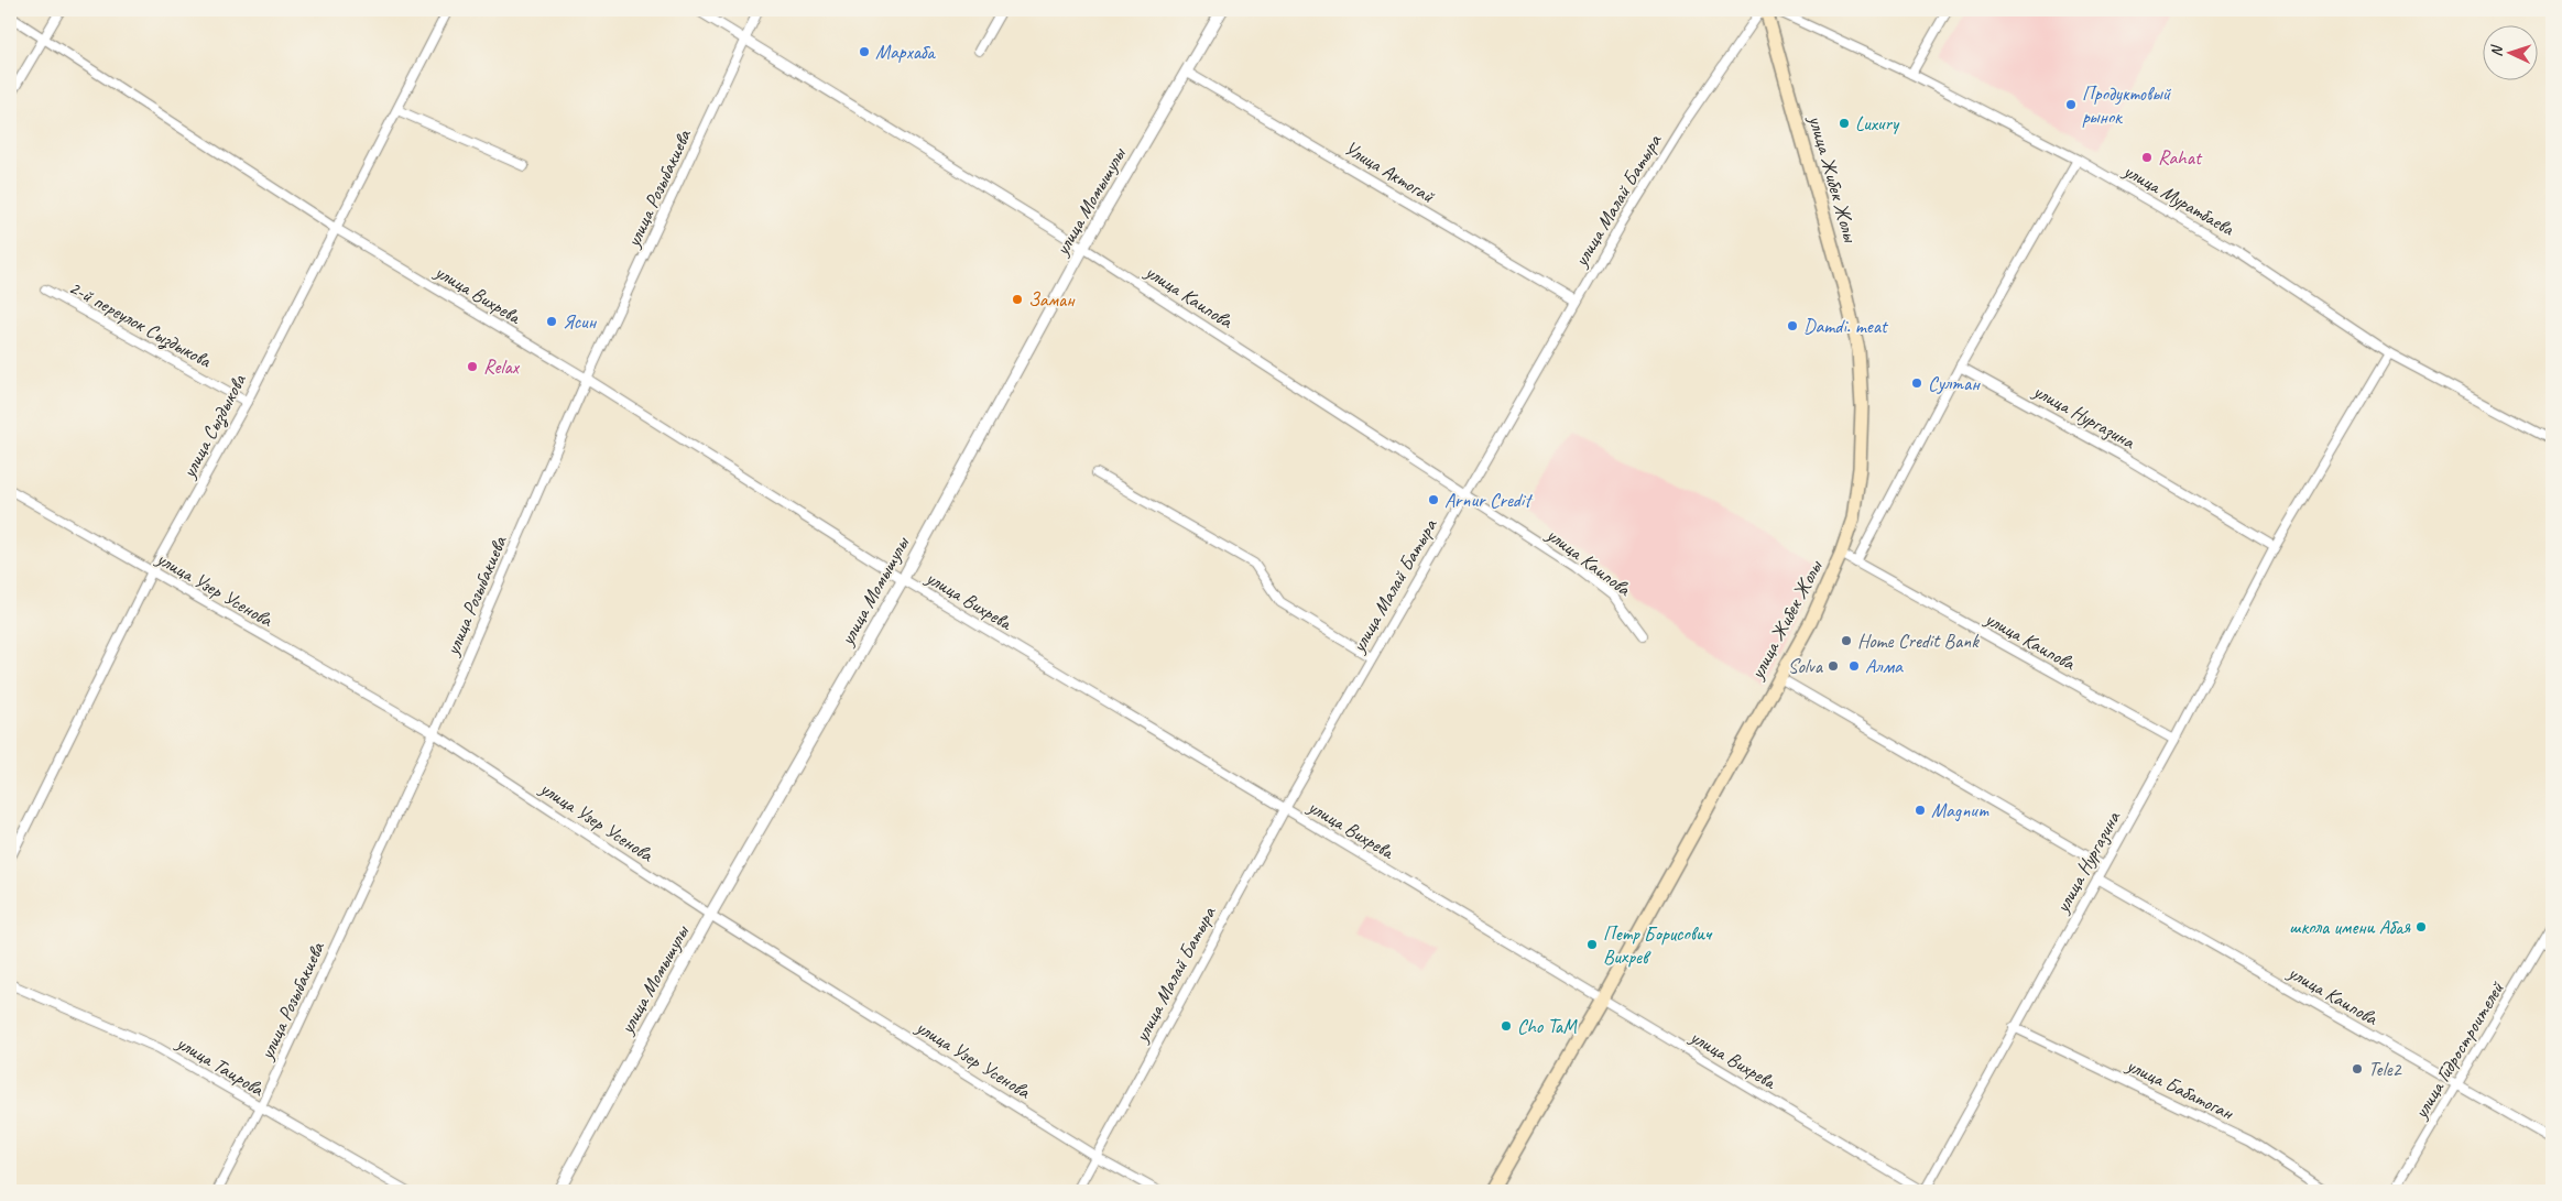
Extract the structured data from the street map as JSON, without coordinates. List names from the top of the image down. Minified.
{"streets":{"main road":["улица Жибек Жолы"],"street":["Улица Актогай","улица Розыбакиева","улица Муратбаева","улица Малай Батыра","улица Момышулы","улица Вихрева","улица Каипова","2-й переулок Сыздыкова","улица Нургазина","улица Сыздыкова","улица Узер Усенова","улица Гидростроителей","улица Таирова","улица Бабатоган"]},"crossings":[["Улица Актогай","улица Малай Батыра"],["Улица Актогай","улица Момышулы"],["улица Жибек Жолы","улица Вихрева"],["улица Жибек Жолы","улица Каипова"],["улица Розыбакиева","улица Вихрева"],["улица Розыбакиева","улица Каипова"],["улица Розыбакиева","улица Узер Усенова"],["улица Розыбакиева","улица Таирова"],["улица Муратбаева","улица Нургазина"],["улица Малай Батыра","улица Вихрева"],["улица Малай Батыра","улица Каипова"],["улица Малай Батыра","улица Узер Усенова"],["улица Момышулы","улица Вихрева"],["улица Момышулы","улица Каипова"],["улица Момышулы","улица Узер Усенова"],["улица Вихрева","улица Нургазина"],["улица Вихрева","улица Сыздыкова"],["улица Каипова","улица Нургазина"],["улица Каипова","улица Гидростроителей"],["2-й переулок Сыздыкова","улица Сыздыкова"],["улица Нургазина","улица Бабатоган"],["улица Сыздыкова","улица Узер Усенова"]],"places":["Мархаба","Продуктовый рынок","Luxury","Rahat","Заман","Ясин","Damdi. meat","Relax","Султан","Arnur Credit","Home Credit Bank","Solva","Алма","Magnum","школа имени Абая","Петр Борисович Вихрев","Cho TaM","Tele2"],"north":"left"}
